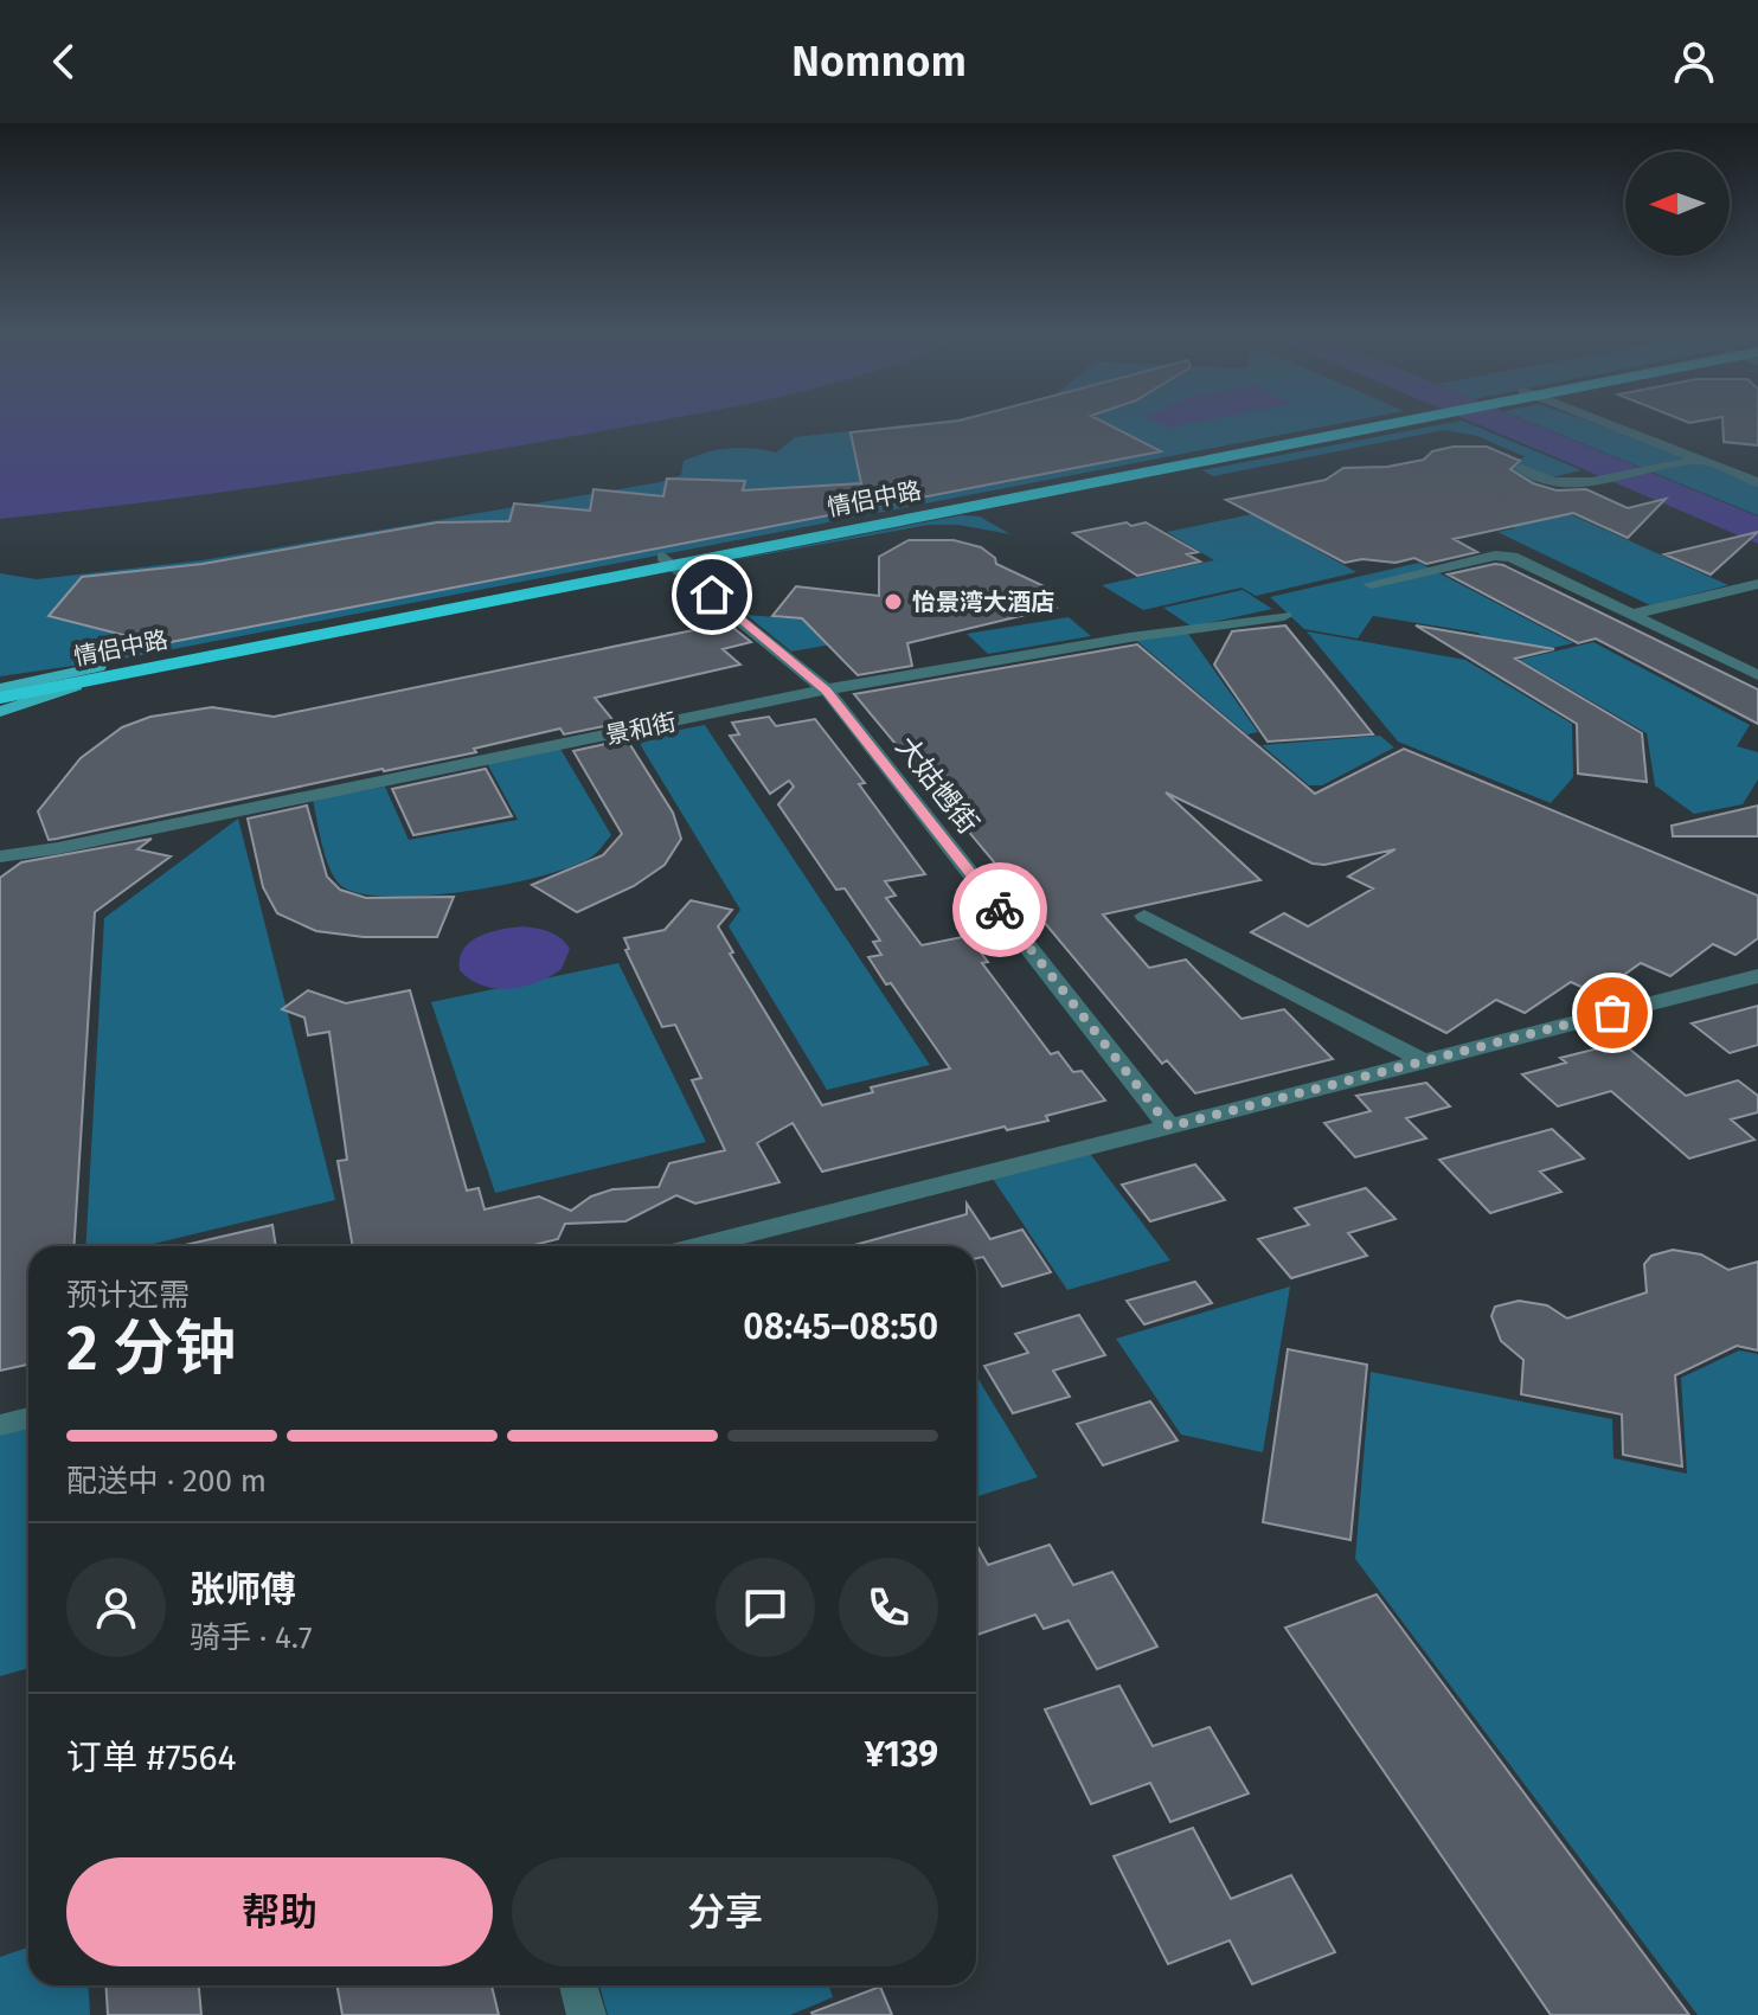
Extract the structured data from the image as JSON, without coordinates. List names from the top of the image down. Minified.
{"streets":{"highway":["情侣中路"],"street":["景和街","大姑乸街"]},"crossings":[["情侣中路","大姑乸街"],["景和街","大姑乸街"]],"places":["怡景湾大酒店"],"north":"left","page":{"header":"Nomnom","heading":["2 分钟","预计还需","08:45–08:50"],"panel":["张师傅","骑手 · 4.7","订单 #7564","¥139"],"bar":"配送中 · 200 m","buttons":["帮助","分享"]}}
